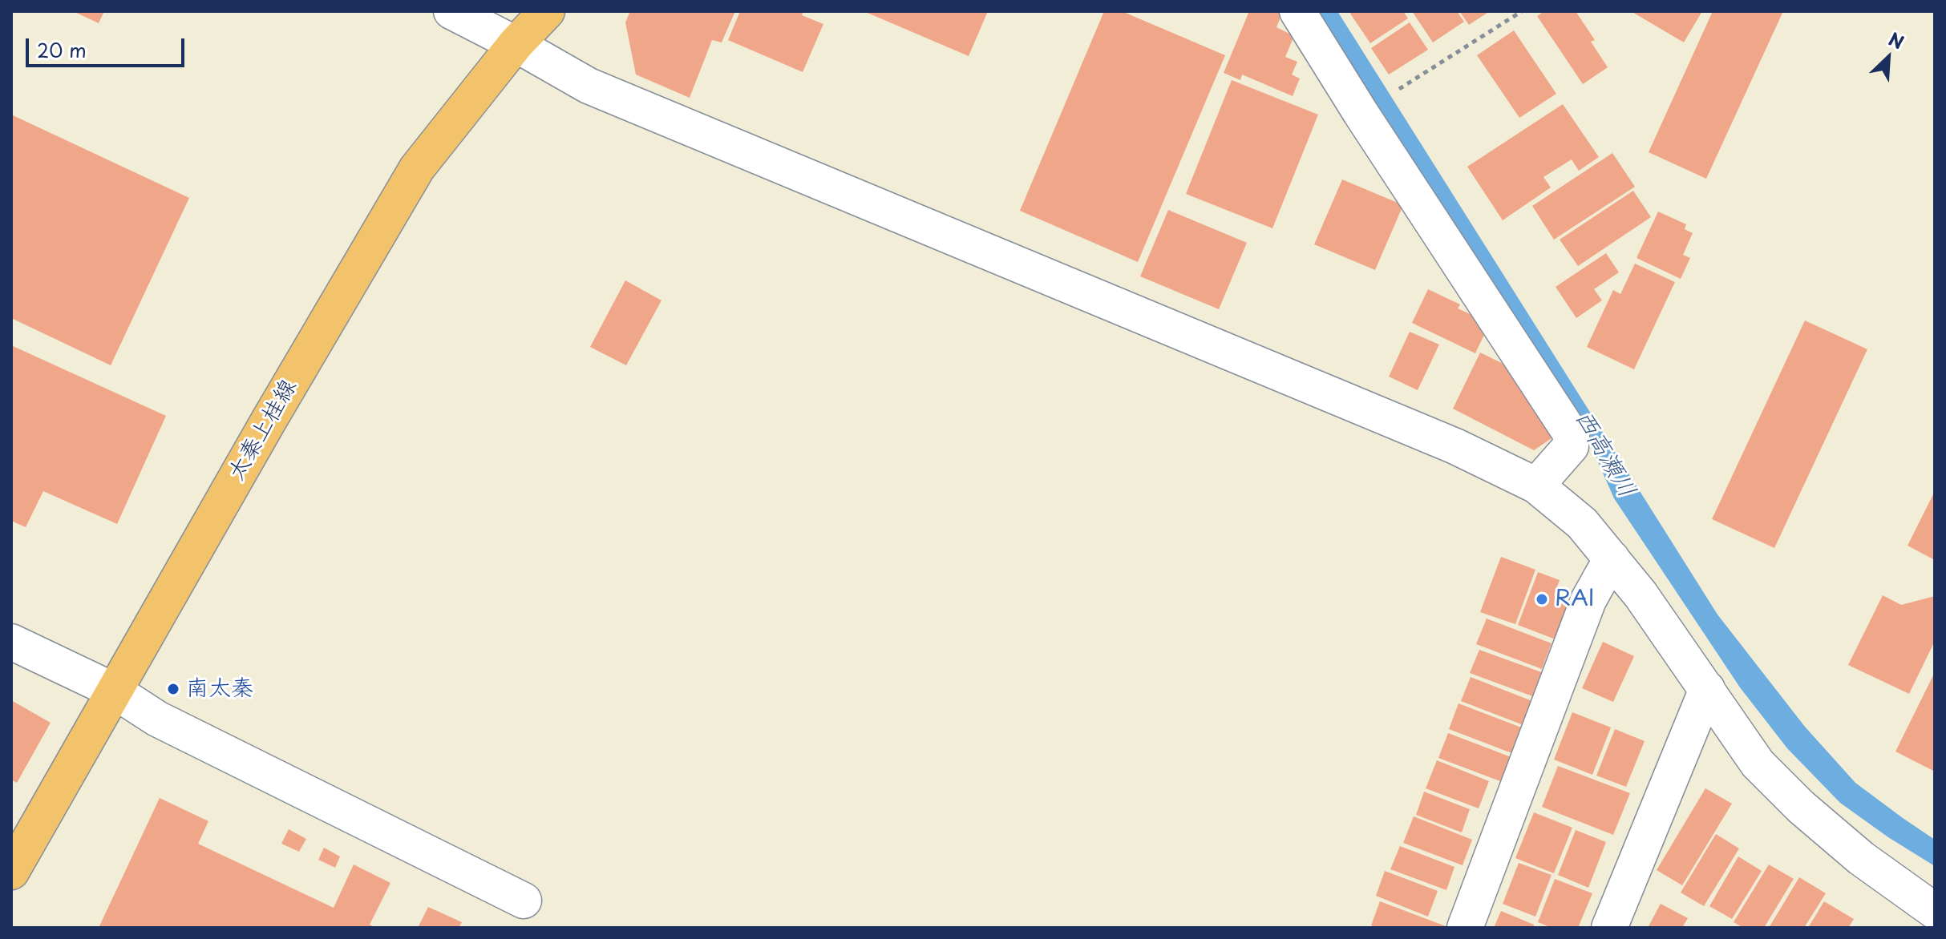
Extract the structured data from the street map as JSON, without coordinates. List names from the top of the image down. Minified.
{"streets":{"main road":["太秦上桂線"]},"water":["西高瀬川"],"places":["RAI","南太秦"],"scale_bar":"20 m","north":"top right"}
